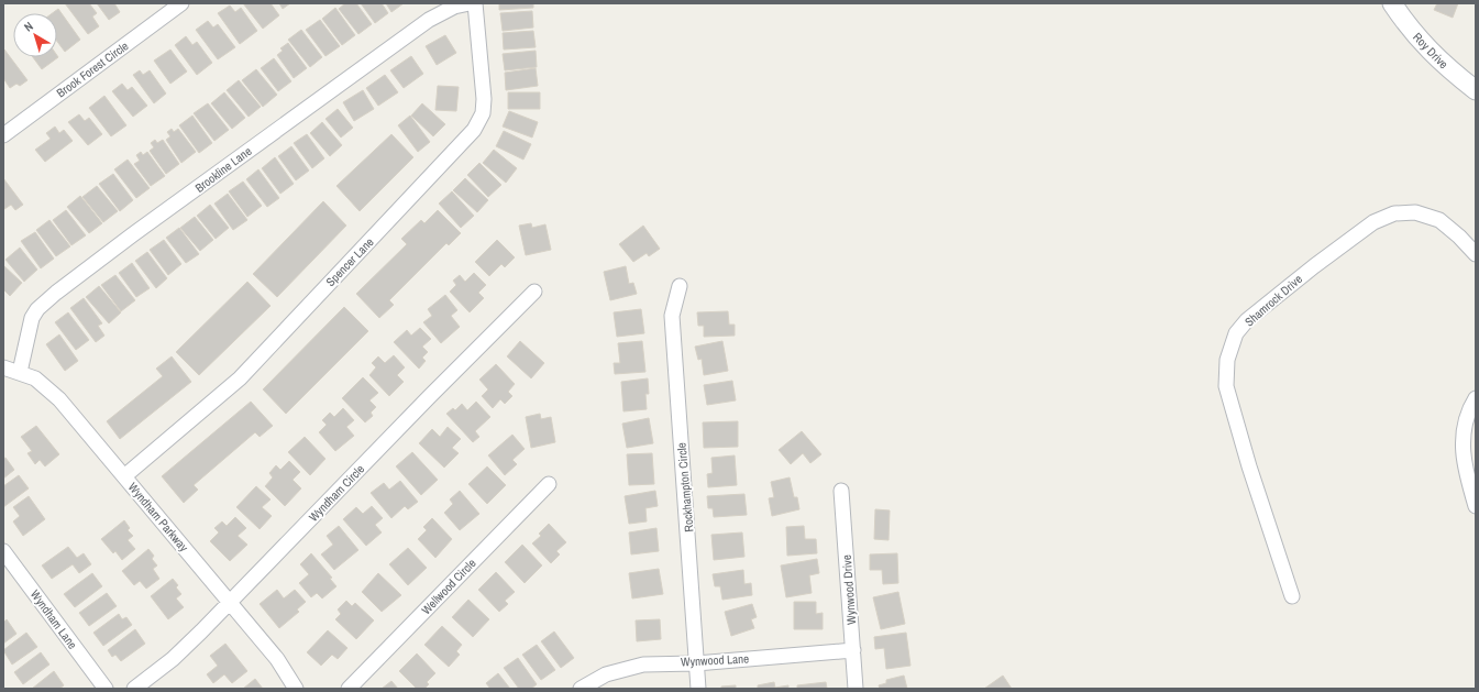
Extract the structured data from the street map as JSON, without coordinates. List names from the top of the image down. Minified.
{"streets":{"street":["Roy Drive","Brook Forest Circle","Brookline Lane","Spencer Lane","Shamrock Drive","Rockhampton Circle","Wyndham Circle","Wyndham Parkway","Wellwood Circle","Wynwood Drive","Wyndham Lane","Wynwood Lane"]},"crossings":[["Brookline Lane","Wyndham Parkway"],["Spencer Lane","Wyndham Parkway"],["Rockhampton Circle","Wynwood Lane"],["Wyndham Circle","Wyndham Parkway"],["Wynwood Drive","Wynwood Lane"]],"north":"top left"}
